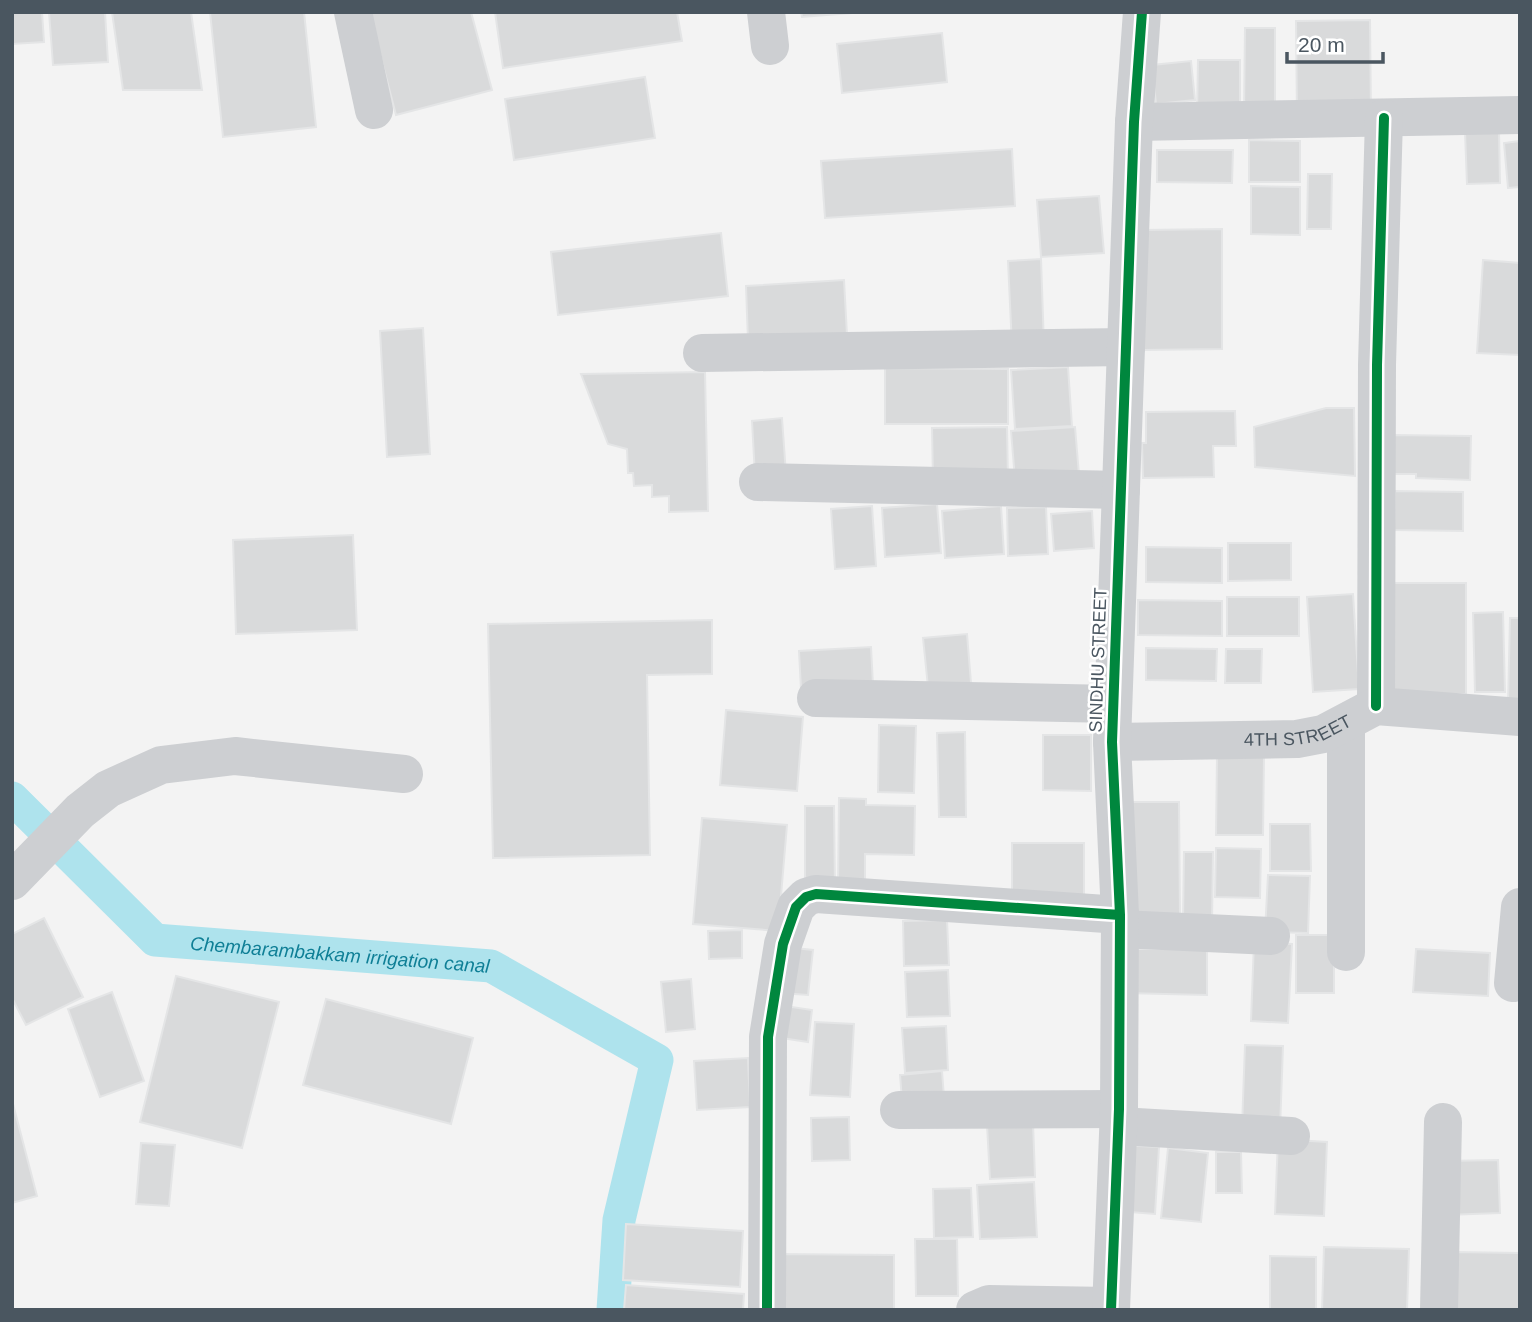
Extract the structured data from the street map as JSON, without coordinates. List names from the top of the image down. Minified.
{"streets":{"street":["SINDHU STREET","4TH STREET"]},"crossings":[["SINDHU STREET","4TH STREET"]],"water":["Chembarambakkam irrigation canal"],"scale_bar":"20 m"}
